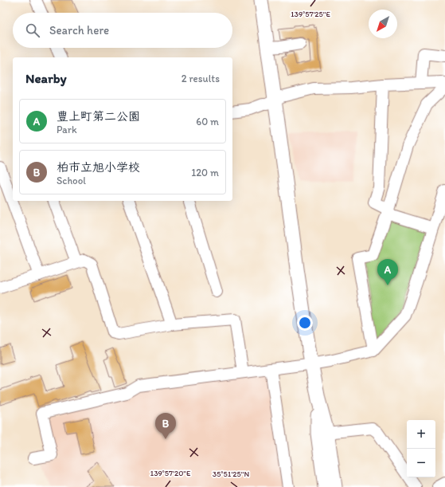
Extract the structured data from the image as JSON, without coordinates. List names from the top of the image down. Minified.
{"north":"bottom left","page":{"search":"Search here","heading":["Nearby","2 results"],"list":[{"mark":"A","name":"豊上町第二公園","note":"Park","value":"60 m"},{"mark":"B","name":"柏市立旭小学校","note":"School","value":"120 m"}],"pins":["A","B"],"map_buttons":["+","−"]},"coordinates":["139°57'25\"E","139°57'20\"E","35°51'25\"N"]}
